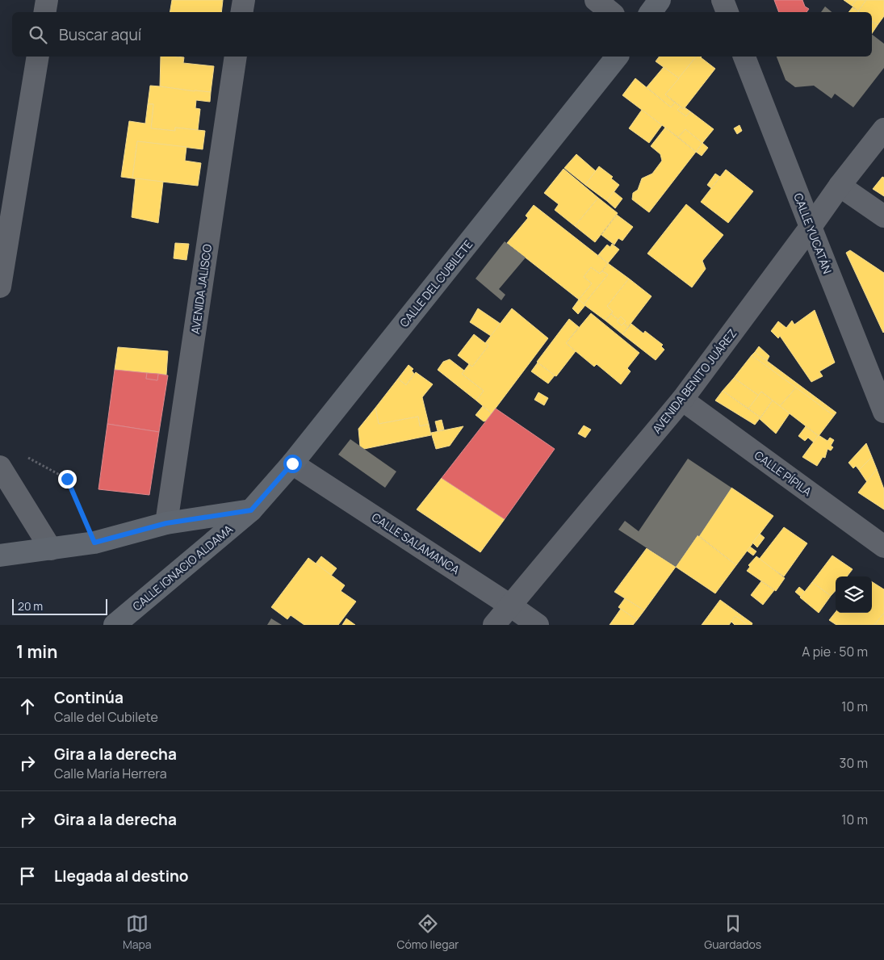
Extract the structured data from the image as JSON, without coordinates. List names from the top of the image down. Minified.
{"streets":{"street":["CALLE YUCATÁN","CALLE DEL CUBILETE","AVENIDA JALISCO","AVENIDA BENITO JUÁREZ","CALLE PÍPILA","CALLE SALAMANCA","CALLE IGNACIO ALDAMA"]},"crossings":[["CALLE YUCATÁN","AVENIDA BENITO JUÁREZ"],["CALLE DEL CUBILETE","CALLE SALAMANCA"],["CALLE DEL CUBILETE","CALLE IGNACIO ALDAMA"],["AVENIDA BENITO JUÁREZ","CALLE PÍPILA"],["AVENIDA BENITO JUÁREZ","CALLE SALAMANCA"]],"scale_bar":"20 m","page":{"search":"Buscar aquí","scale":"20 m","heading":["1 min","A pie · 50 m"],"list":[["Continúa","Calle del Cubilete","10 m"],["Gira a la derecha","Calle María Herrera","30 m"],["Gira a la derecha","10 m"],"Llegada al destino"],"nav":["Mapa","Cómo llegar","Guardados"]}}
